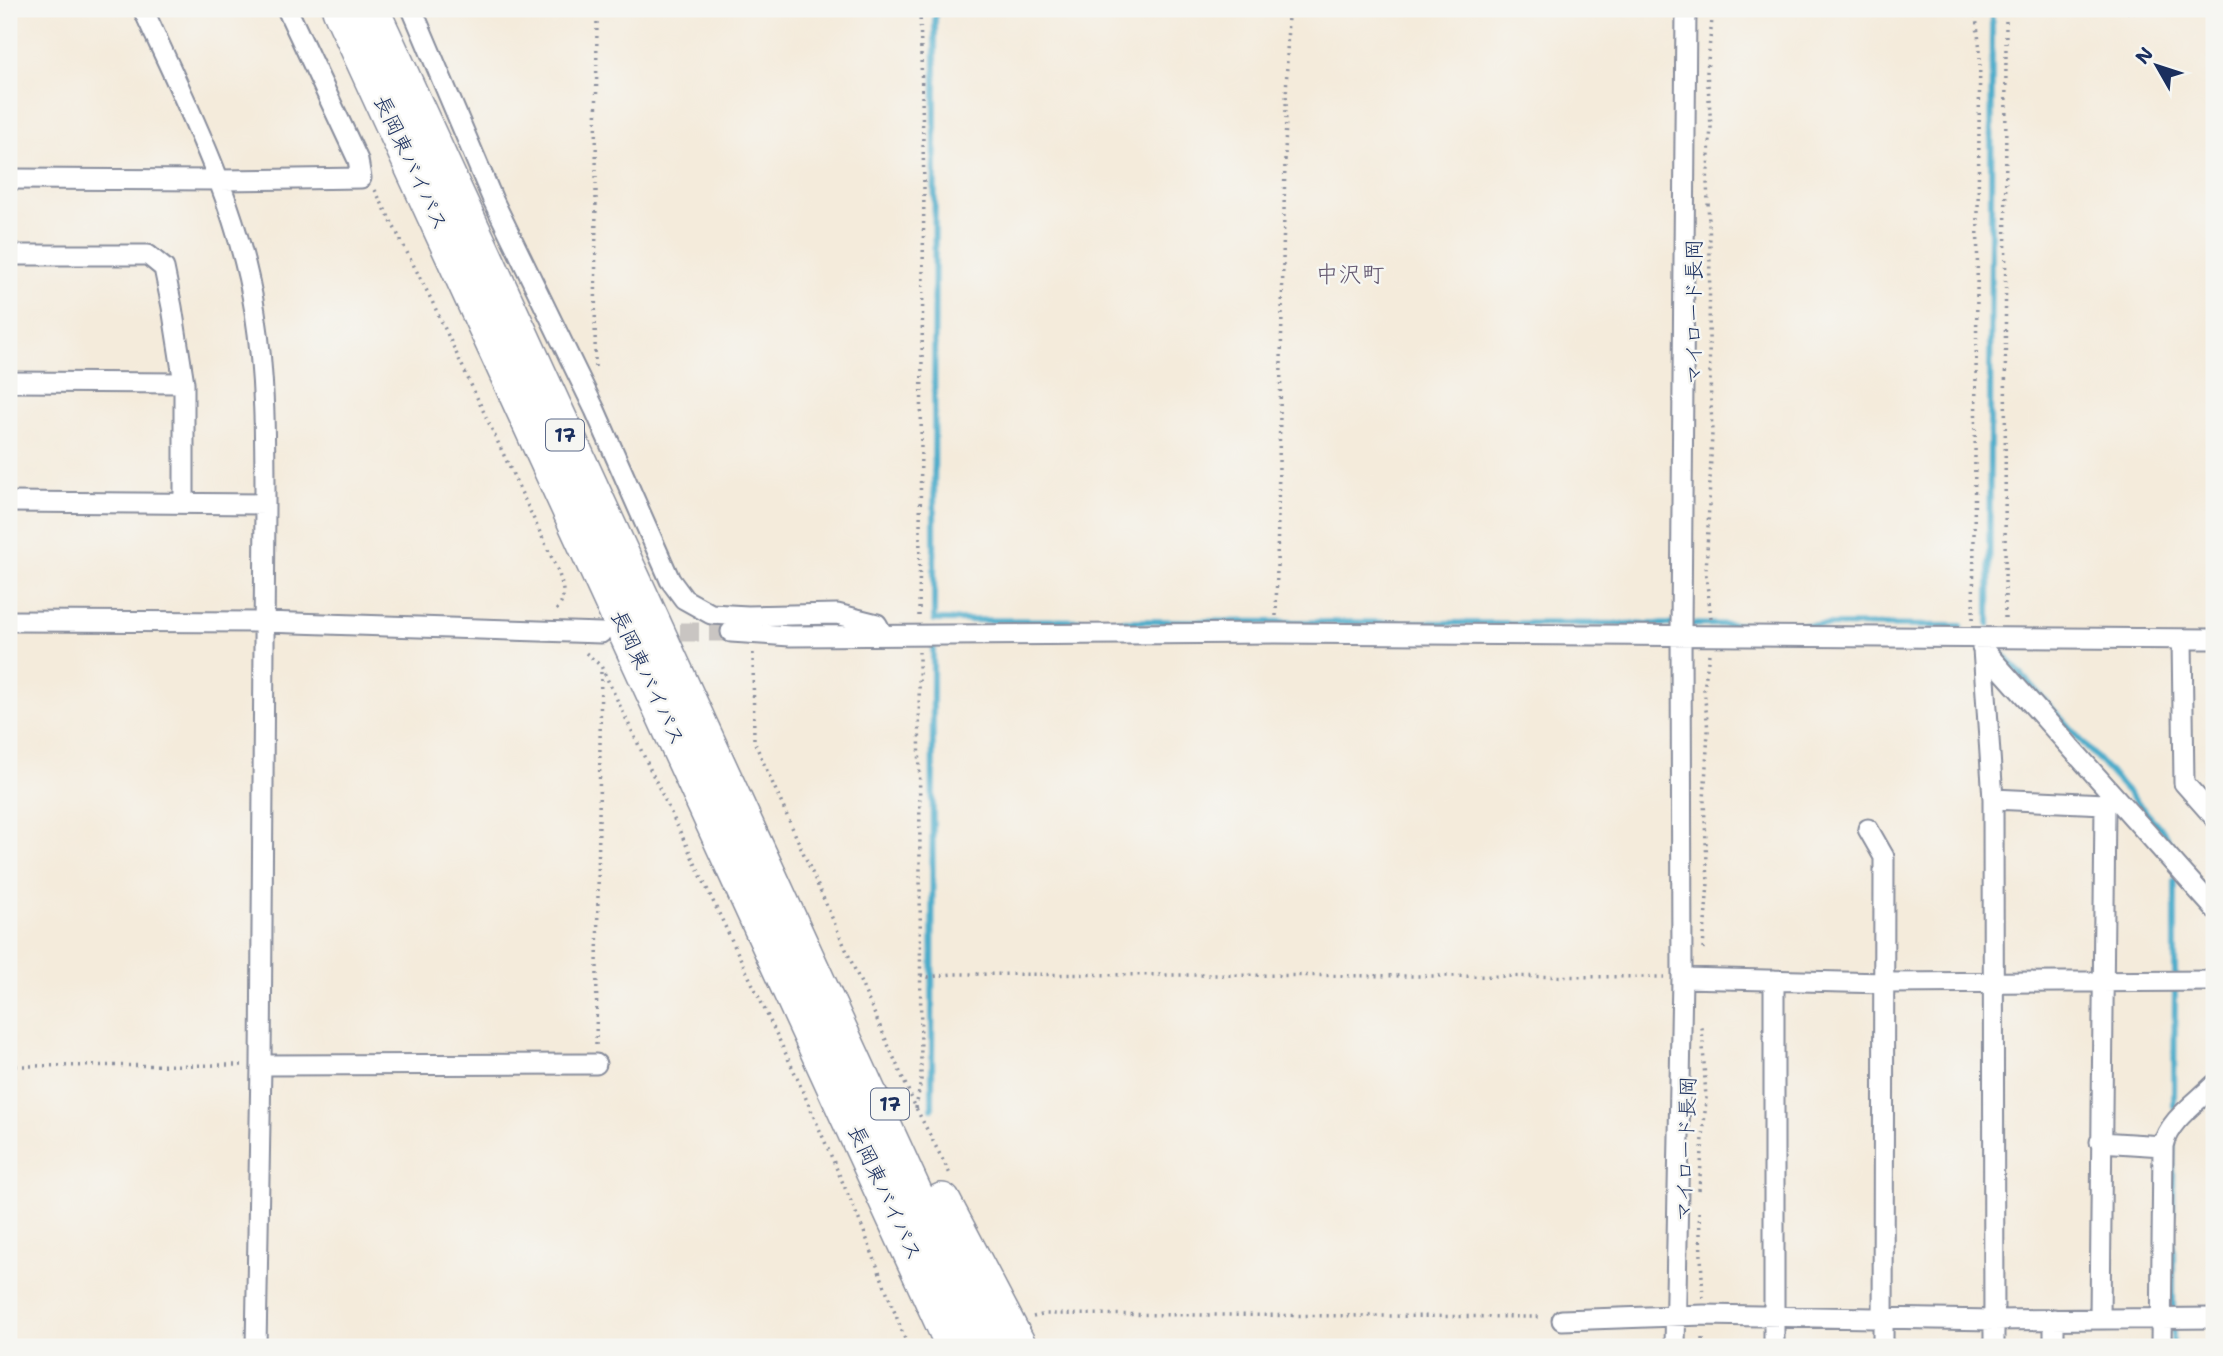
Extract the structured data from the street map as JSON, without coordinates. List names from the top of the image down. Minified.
{"streets":{"highway":["長岡東バイパス","17"],"path":["マイロード長岡"]},"crossings":[["長岡東バイパス","17"]],"districts":["中沢町"],"north":"top left"}
